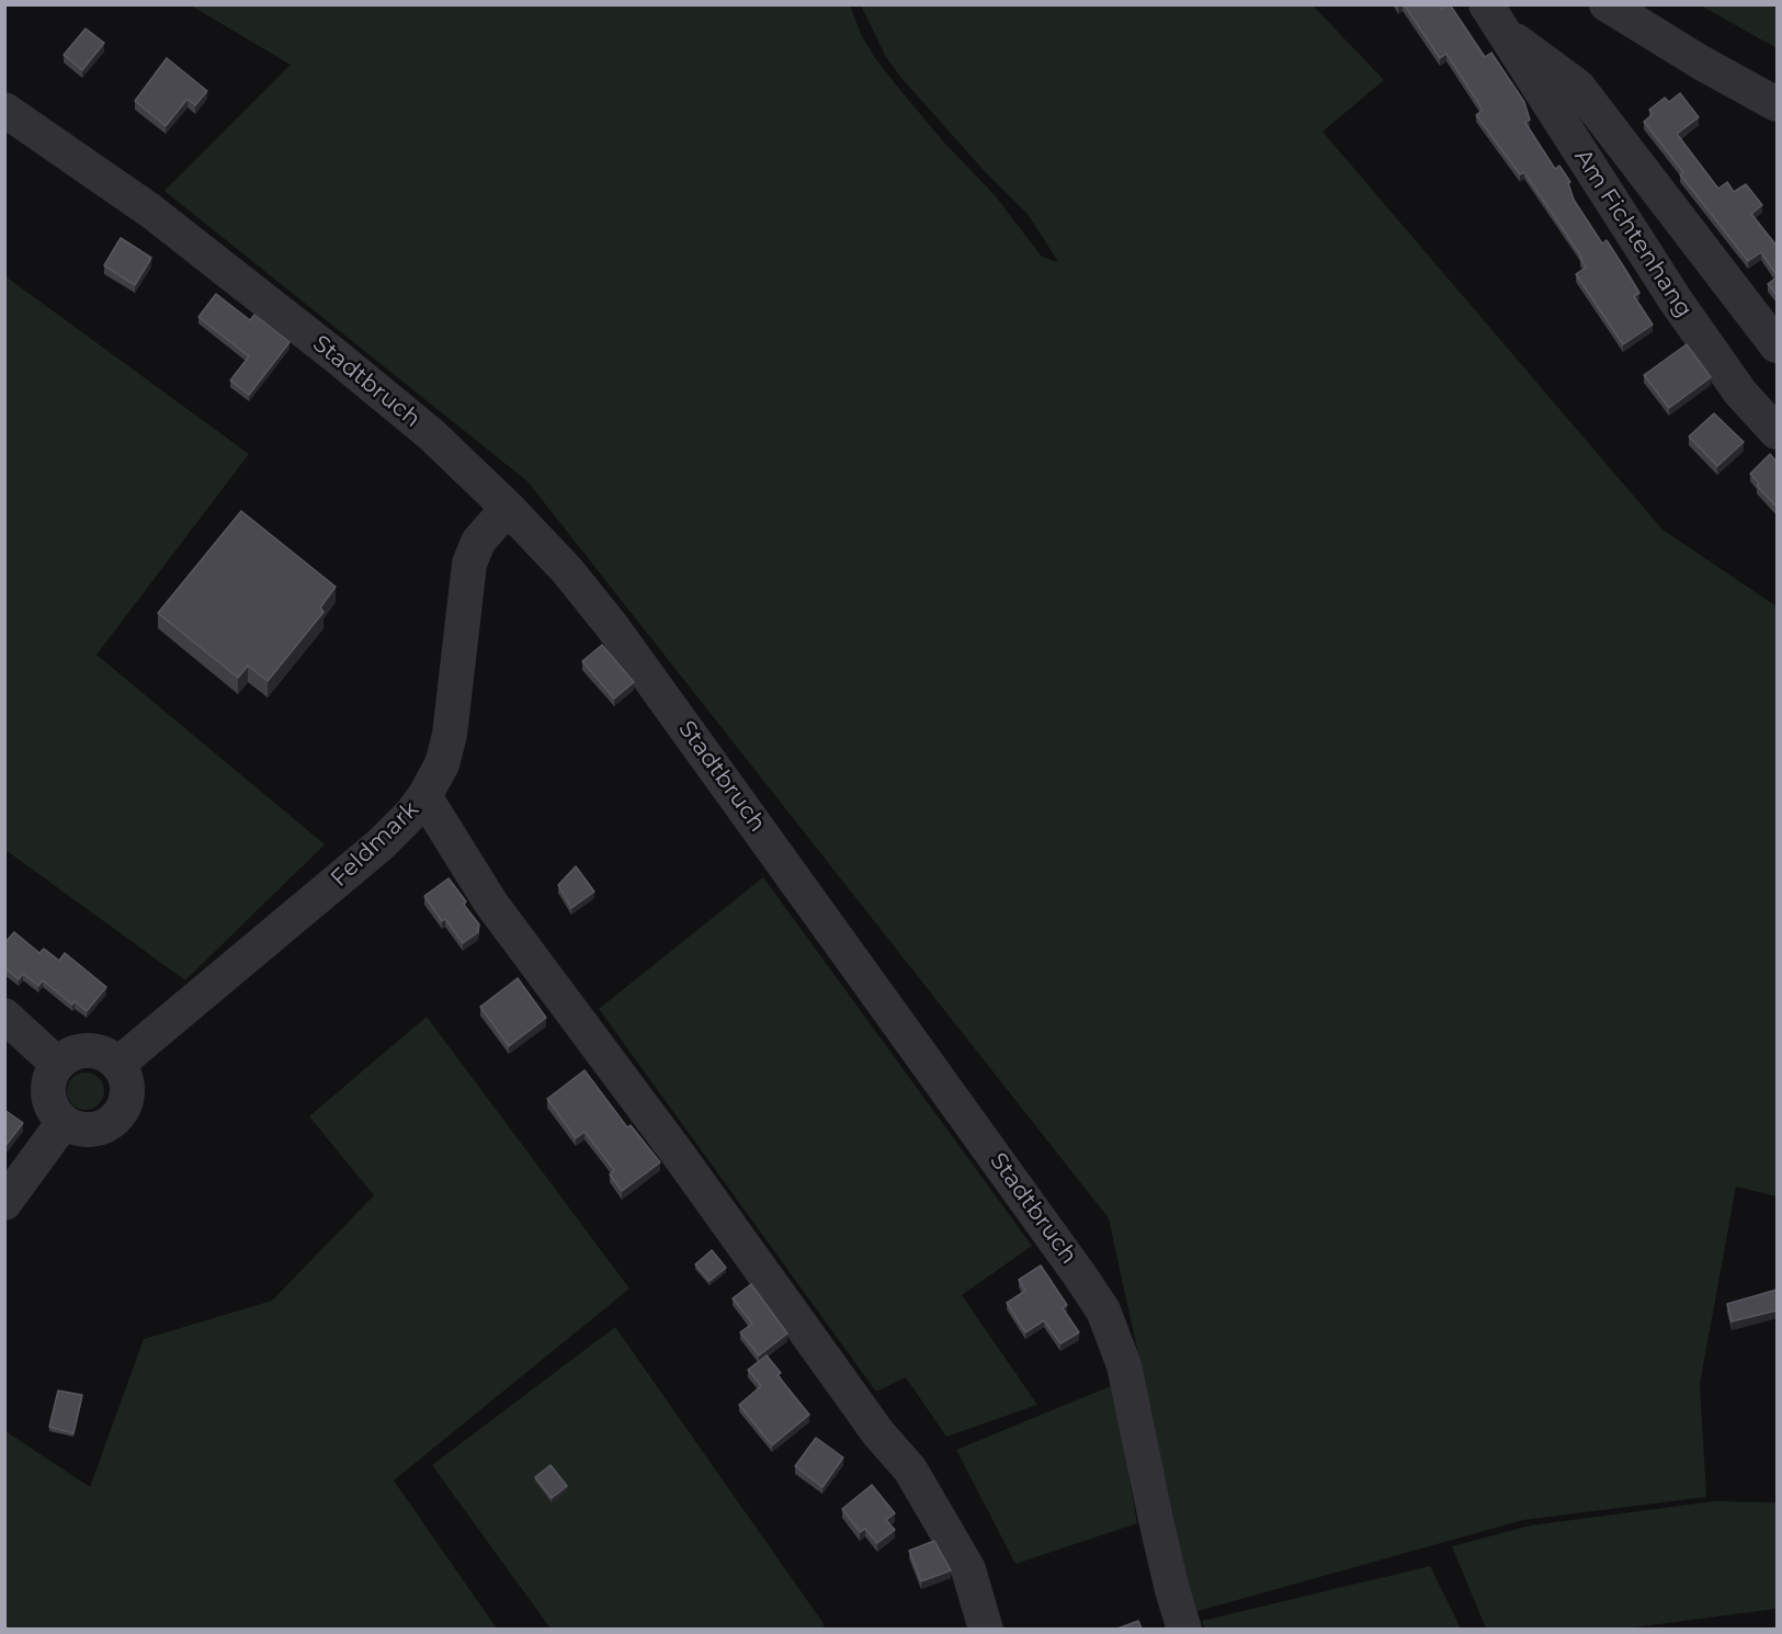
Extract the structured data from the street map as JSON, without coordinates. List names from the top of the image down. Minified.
{"streets":{"street":["Am Fichtenhang","Stadtbruch","Feldmark"]},"crossings":[["Stadtbruch","Feldmark"]]}
